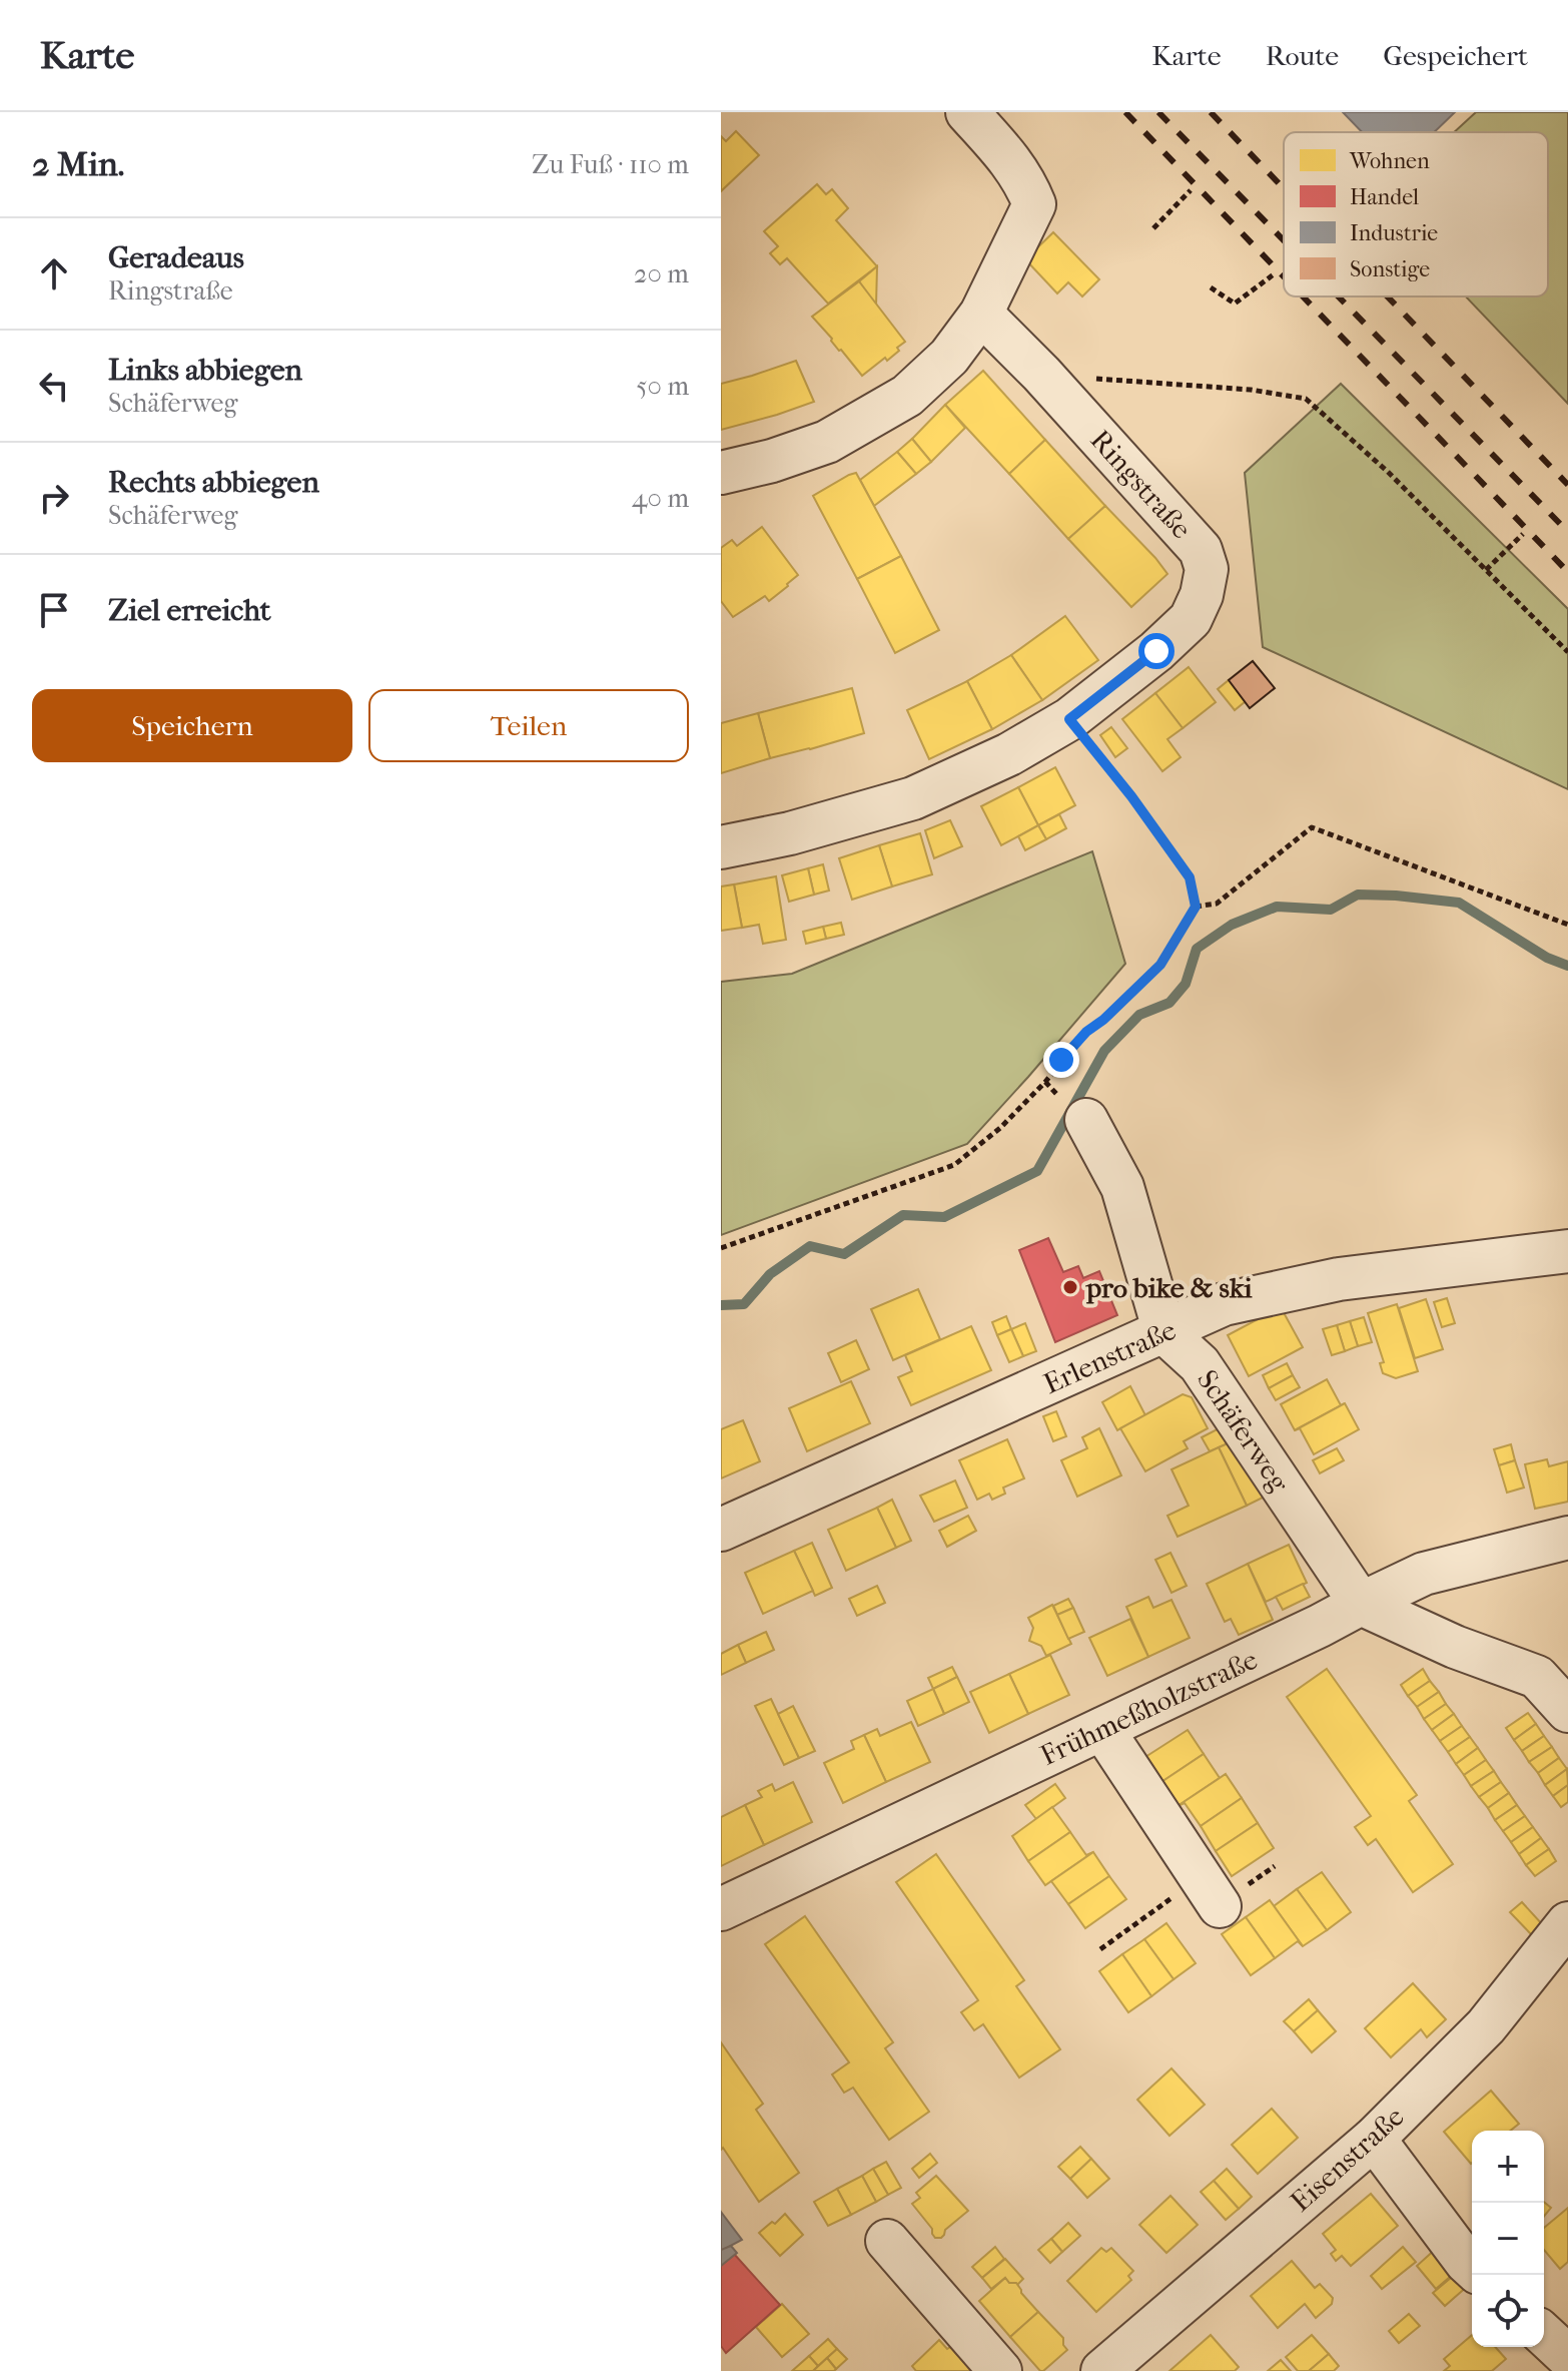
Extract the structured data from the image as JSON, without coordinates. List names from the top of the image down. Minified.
{"streets":{"street":["Ringstraße","Erlenstraße","Schäferweg","Frühmeßholzstraße","Eisenstraße"]},"crossings":[["Erlenstraße","Schäferweg"],["Schäferweg","Frühmeßholzstraße"]],"places":["pro bike & ski"],"legend":["Wohnen","Handel","Industrie","Sonstige"],"page":{"header":"Karte","nav":["Karte","Route","Gespeichert"],"heading":["2 Min.","Zu Fuß · 110 m"],"list":[["Geradeaus","Ringstraße","20 m"],["Links abbiegen","Schäferweg","50 m"],["Rechts abbiegen","Schäferweg","40 m"],"Ziel erreicht"],"buttons":["Speichern","Teilen"],"map_buttons":["+","−"]}}
